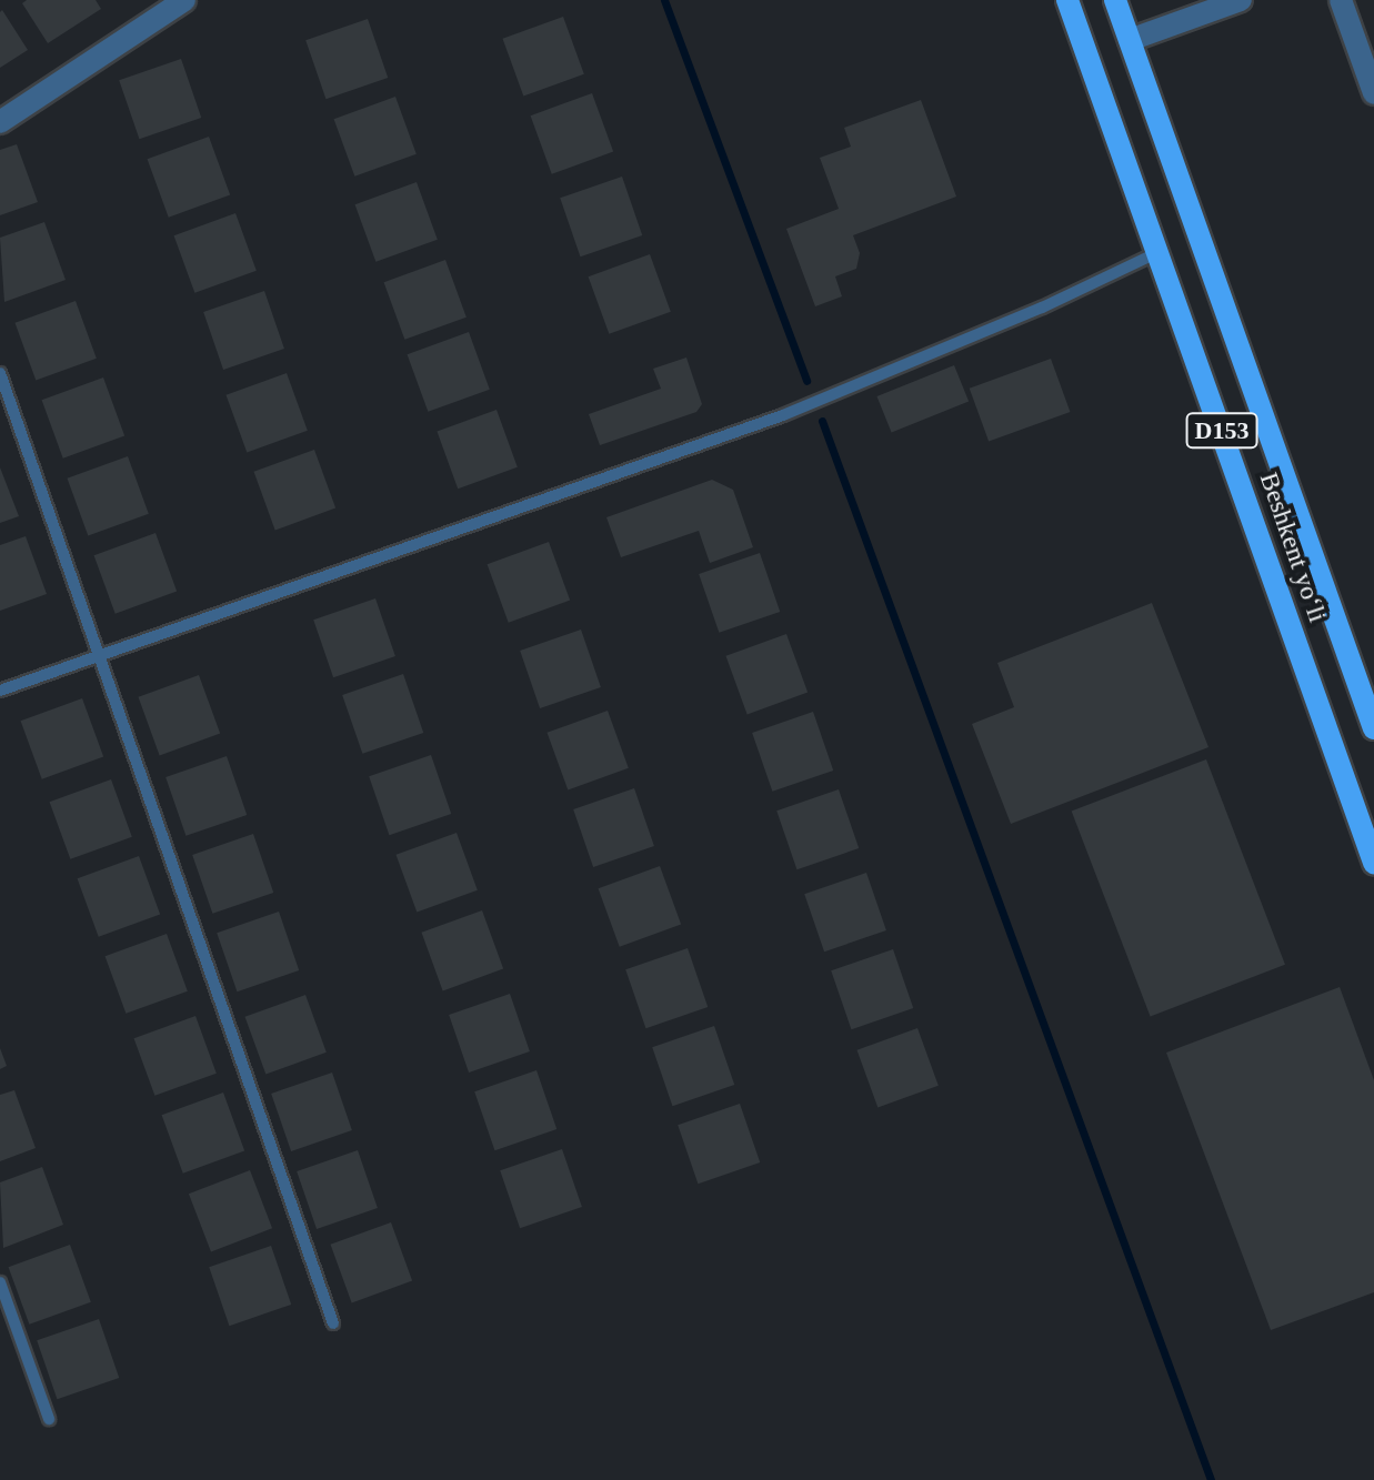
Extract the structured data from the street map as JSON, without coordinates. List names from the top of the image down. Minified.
{"streets":{"main road":["D153","Beshkent yoʻli"]}}
